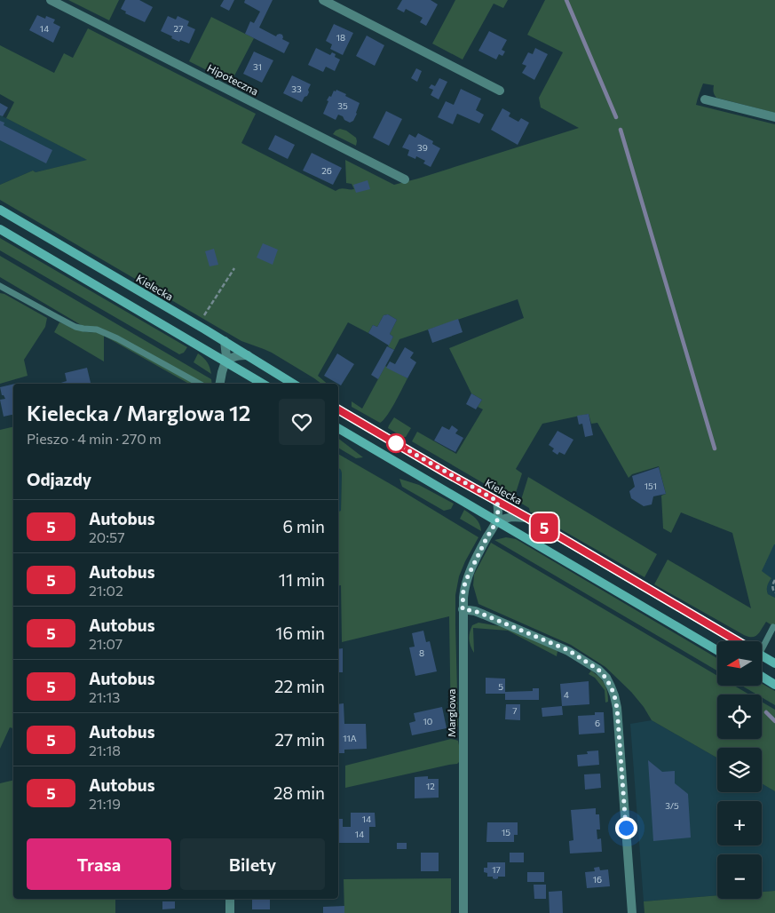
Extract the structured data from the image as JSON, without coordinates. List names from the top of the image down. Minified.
{"streets":{"main road":["Kielecka"],"street":["Hipoteczna","Marglowa"]},"lines":["bus line 5"],"house_numbers":["14","27","18","31","33","35","39","26","151","8","5","4","7","10","6","11A","12","3/5","14","15","14","17","16"],"north":"left","page":{"on_map":"5","heading":[["Kielecka / Marglowa 12","Pieszo · 4 min · 270 m"],"Odjazdy"],"list":[{"mark":"5","name":"Autobus","note":"20:57","value":"6 min"},{"mark":"5","name":"Autobus","note":"21:02","value":"11 min"},{"mark":"5","name":"Autobus","note":"21:07","value":"16 min"},{"mark":"5","name":"Autobus","note":"21:13","value":"22 min"},{"mark":"5","name":"Autobus","note":"21:18","value":"27 min"},{"mark":"5","name":"Autobus","note":"21:19","value":"28 min"}],"map_buttons":["+","−"],"buttons":["Trasa","Bilety"]}}
